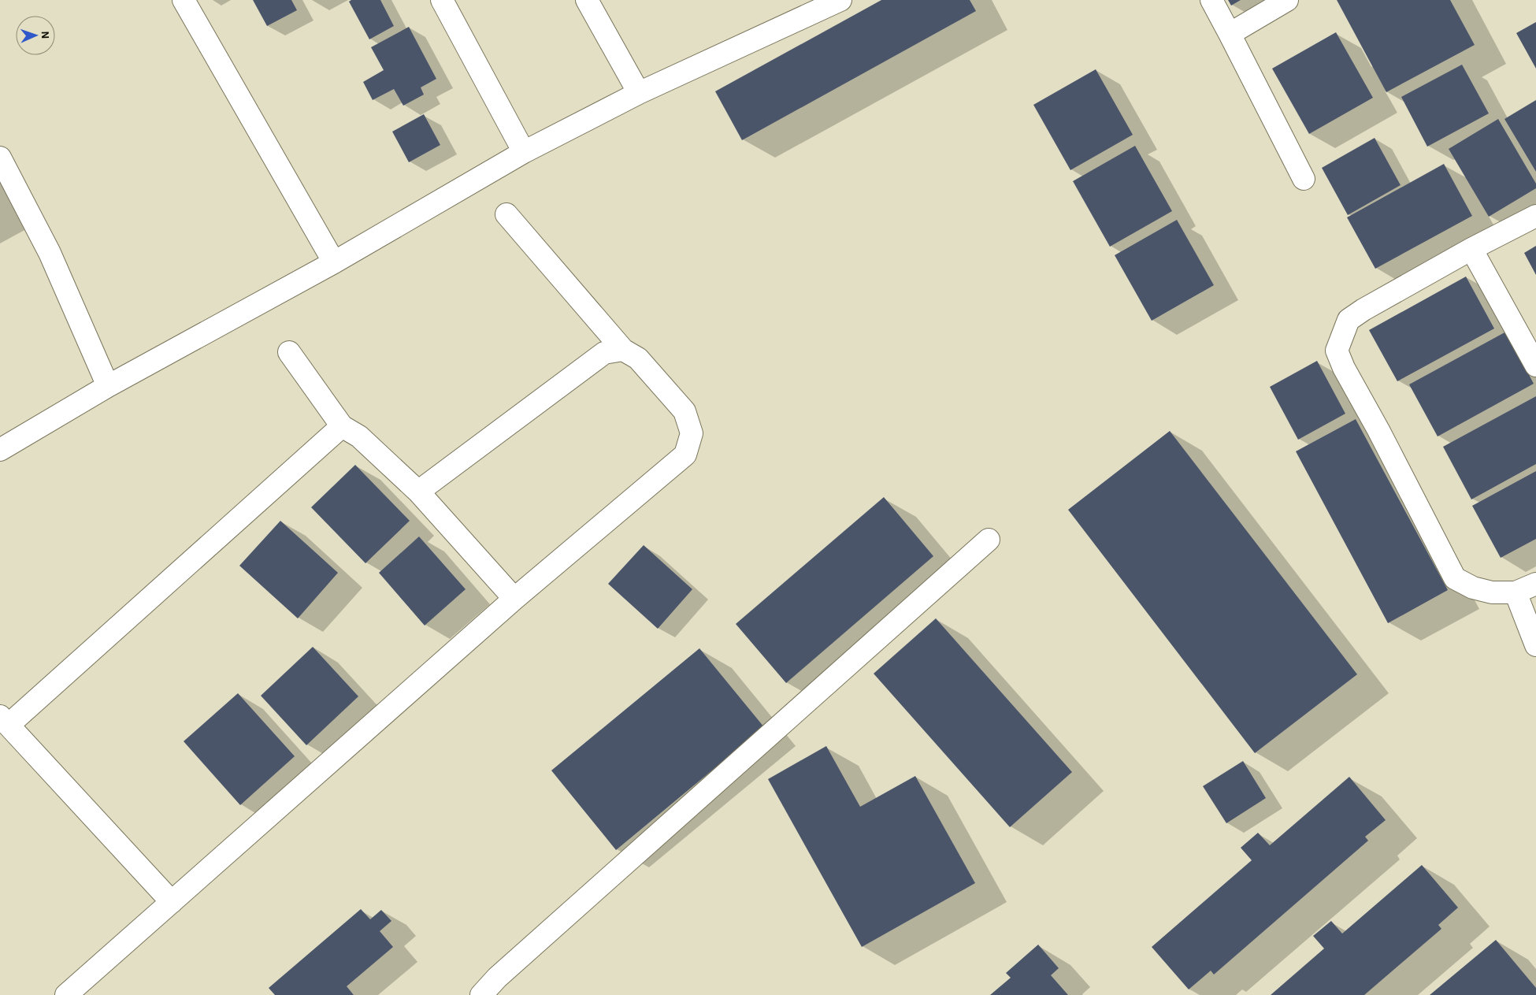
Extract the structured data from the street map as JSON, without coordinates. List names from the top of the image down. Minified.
{"north":"right"}
